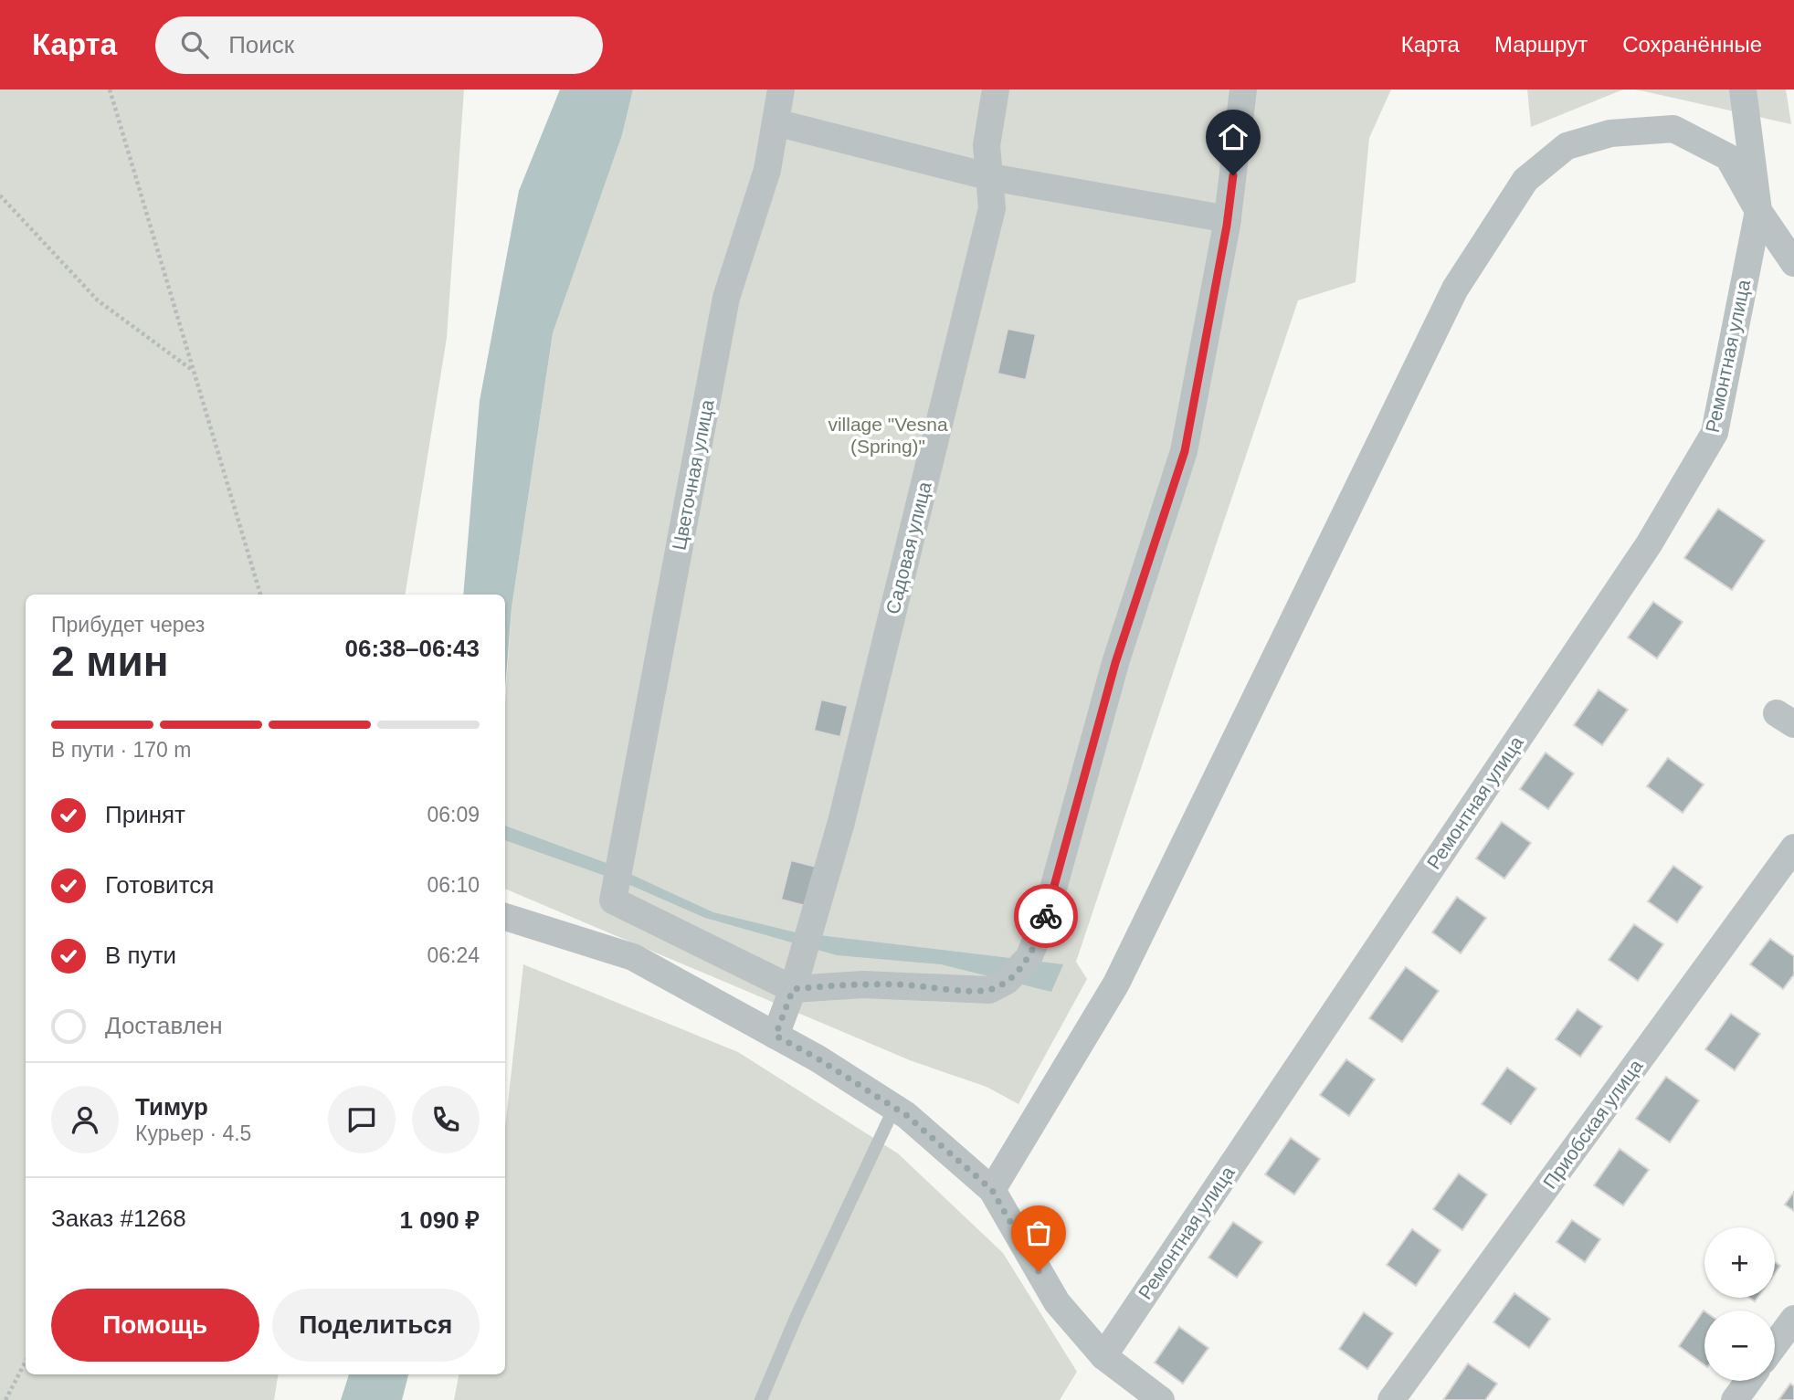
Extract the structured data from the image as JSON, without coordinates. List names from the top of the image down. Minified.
{"streets":{"street":["Ремонтная улица","Цветочная улица","Садовая улица","Приобская улица"]},"crossings":[["Цветочная улица","Садовая улица"]],"parks":["village \"Vesna (Spring)\""],"page":{"header":"Карта","search":"Поиск","nav":["Карта","Маршрут","Сохранённые"],"heading":["2 мин","Прибудет через","06:38–06:43"],"panel":["Тимур","Курьер · 4.5","Заказ #1268","1 090 ₽"],"bar":"В пути · 170 m","list":[["Принят","06:09"],["Готовится","06:10"],["В пути","06:24"],"Доставлен"],"map_buttons":["+","−"],"buttons":["Помощь","Поделиться"]}}
